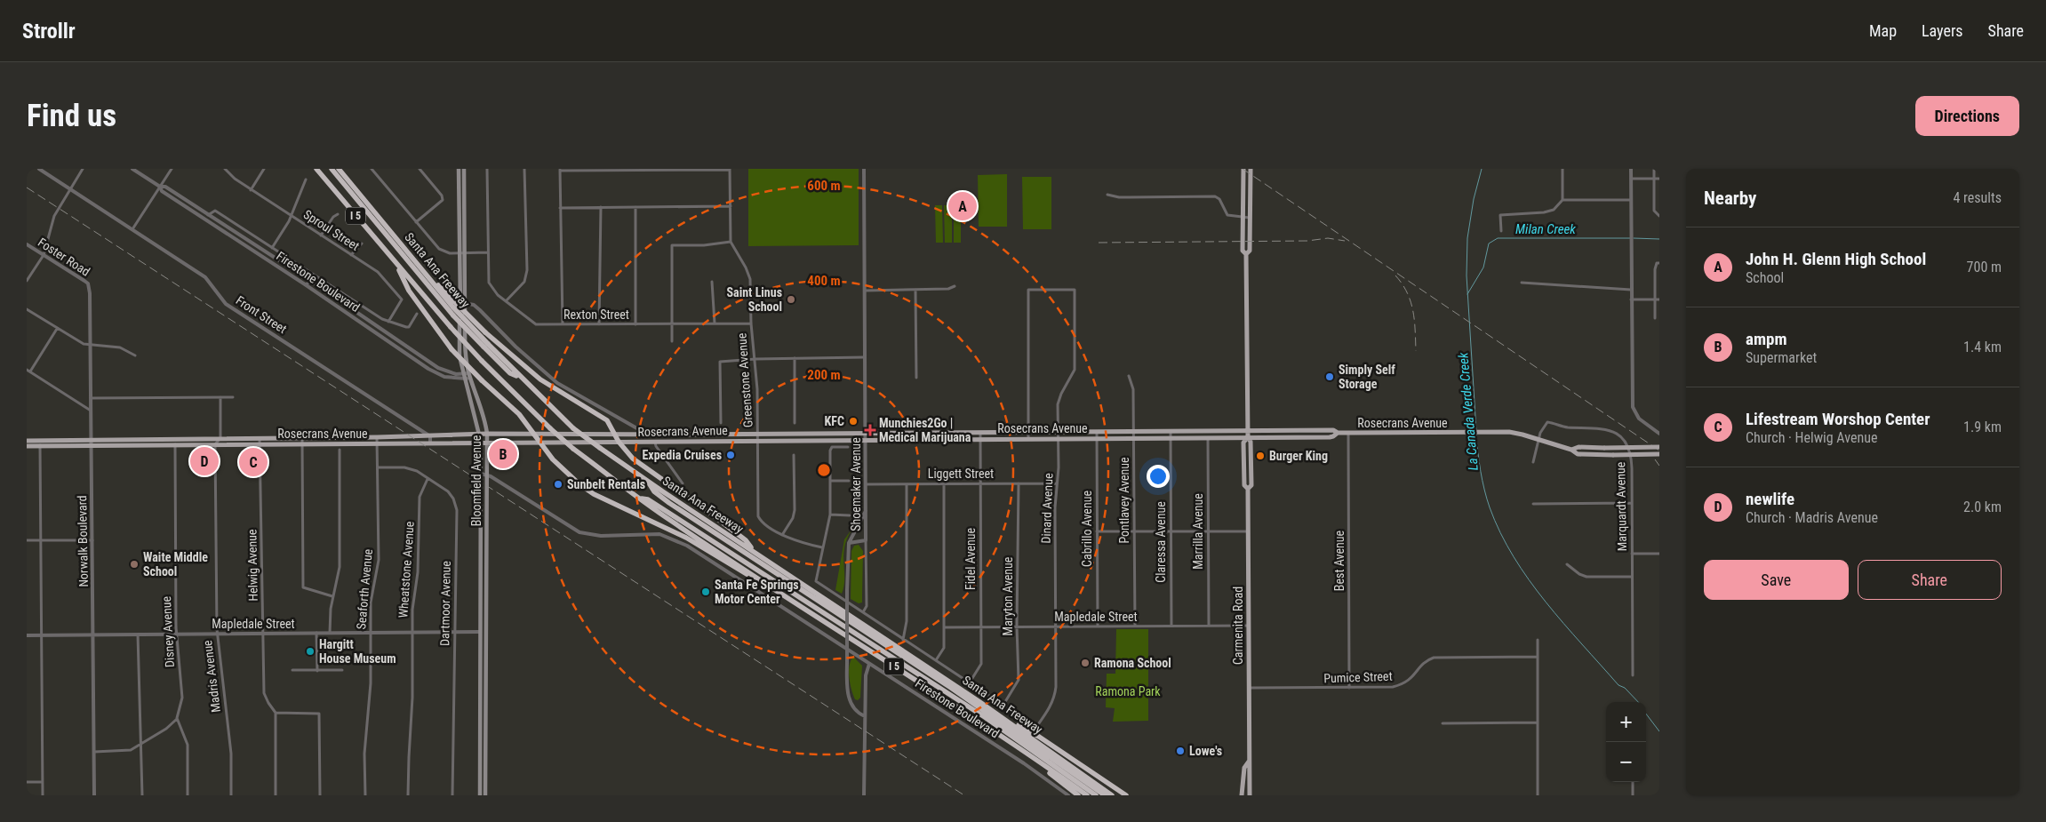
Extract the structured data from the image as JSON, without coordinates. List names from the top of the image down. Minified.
{"streets":{"highway":["I 5","Santa Ana Freeway"],"main road":["Rosecrans Avenue","Bloomfield Avenue","Carmenita Road"],"street":["Sproul Street","Foster Road","Firestone Boulevard","Front Street","Rexton Street","Greenstone Avenue","Liggett Street","Shoemaker Avenue","Pontlavey Avenue","Marquardt Avenue","Dinard Avenue","Cabrillo Avenue","Marrilla Avenue","Norwalk Boulevard","Claressa Avenue","Fidel Avenue","Best Avenue","Helwig Avenue","Wheatstone Avenue","Seaforth Avenue","Maryton Avenue","Dartmoor Avenue","Mapledale Street","Disney Avenue","Madris Avenue","Pumice Street"]},"crossings":[["Foster Road","Norwalk Boulevard"],["Firestone Boulevard","Bloomfield Avenue"],["Front Street","Rosecrans Avenue"],["Rexton Street","Greenstone Avenue"],["Greenstone Avenue","Rosecrans Avenue"],["Rosecrans Avenue","Bloomfield Avenue"],["Rosecrans Avenue","Shoemaker Avenue"],["Rosecrans Avenue","Pontlavey Avenue"],["Rosecrans Avenue","Marquardt Avenue"],["Rosecrans Avenue","Dinard Avenue"],["Rosecrans Avenue","Cabrillo Avenue"],["Rosecrans Avenue","Marrilla Avenue"],["Rosecrans Avenue","Norwalk Boulevard"],["Rosecrans Avenue","Claressa Avenue"],["Rosecrans Avenue","Fidel Avenue"],["Rosecrans Avenue","Best Avenue"],["Rosecrans Avenue","Helwig Avenue"],["Rosecrans Avenue","Seaforth Avenue"],["Rosecrans Avenue","Carmenita Road"],["Rosecrans Avenue","Disney Avenue"],["Rosecrans Avenue","Madris Avenue"],["Liggett Street","Shoemaker Avenue"],["Liggett Street","Dinard Avenue"],["Liggett Street","Fidel Avenue"],["Liggett Street","Maryton Avenue"],["Bloomfield Avenue","Mapledale Street"],["Pontlavey Avenue","Mapledale Street"],["Dinard Avenue","Maryton Avenue"],["Dinard Avenue","Mapledale Street"],["Cabrillo Avenue","Mapledale Street"],["Marrilla Avenue","Mapledale Street"],["Norwalk Boulevard","Mapledale Street"],["Claressa Avenue","Mapledale Street"],["Fidel Avenue","Mapledale Street"],["Best Avenue","Pumice Street"],["Helwig Avenue","Mapledale Street"],["Wheatstone Avenue","Dartmoor Avenue"],["Wheatstone Avenue","Mapledale Street"],["Seaforth Avenue","Dartmoor Avenue"],["Seaforth Avenue","Mapledale Street"],["Maryton Avenue","Mapledale Street"],["Dartmoor Avenue","Mapledale Street"],["Mapledale Street","Carmenita Road"],["Mapledale Street","Disney Avenue"],["Mapledale Street","Madris Avenue"],["Carmenita Road","Pumice Street"]],"water":["Milan Creek","La Canada Verde Creek"],"parks":["Ramona Park"],"places":{"other":["Saint Linus School","Simply Self Storage","KFC","Expedia Cruises","Burger King","Sunbelt Rentals","Waite Middle School","Santa Fe Springs Motor Center","Hargitt House Museum","Ramona School","Lowe's"],"health":["Munchies2Go | Medical Marijuana"]},"page":{"header":"Strollr","nav":["Map","Layers","Share"],"buttons":["Directions",["Save","Share"]],"title":"Find us","heading":["Nearby","4 results"],"pins":["A","B","D","C"],"list":[{"mark":"A","name":"John H. Glenn High School","note":"School","value":"700 m"},{"mark":"B","name":"ampm","note":"Supermarket","value":"1.4 km"},{"mark":"C","name":"Lifestream Worshop Center","note":"Church · Helwig Avenue","value":"1.9 km"},{"mark":"D","name":"newlife","note":"Church · Madris Avenue","value":"2.0 km"}],"map_buttons":["+","−"]},"rings":["600 m","400 m","200 m"]}
